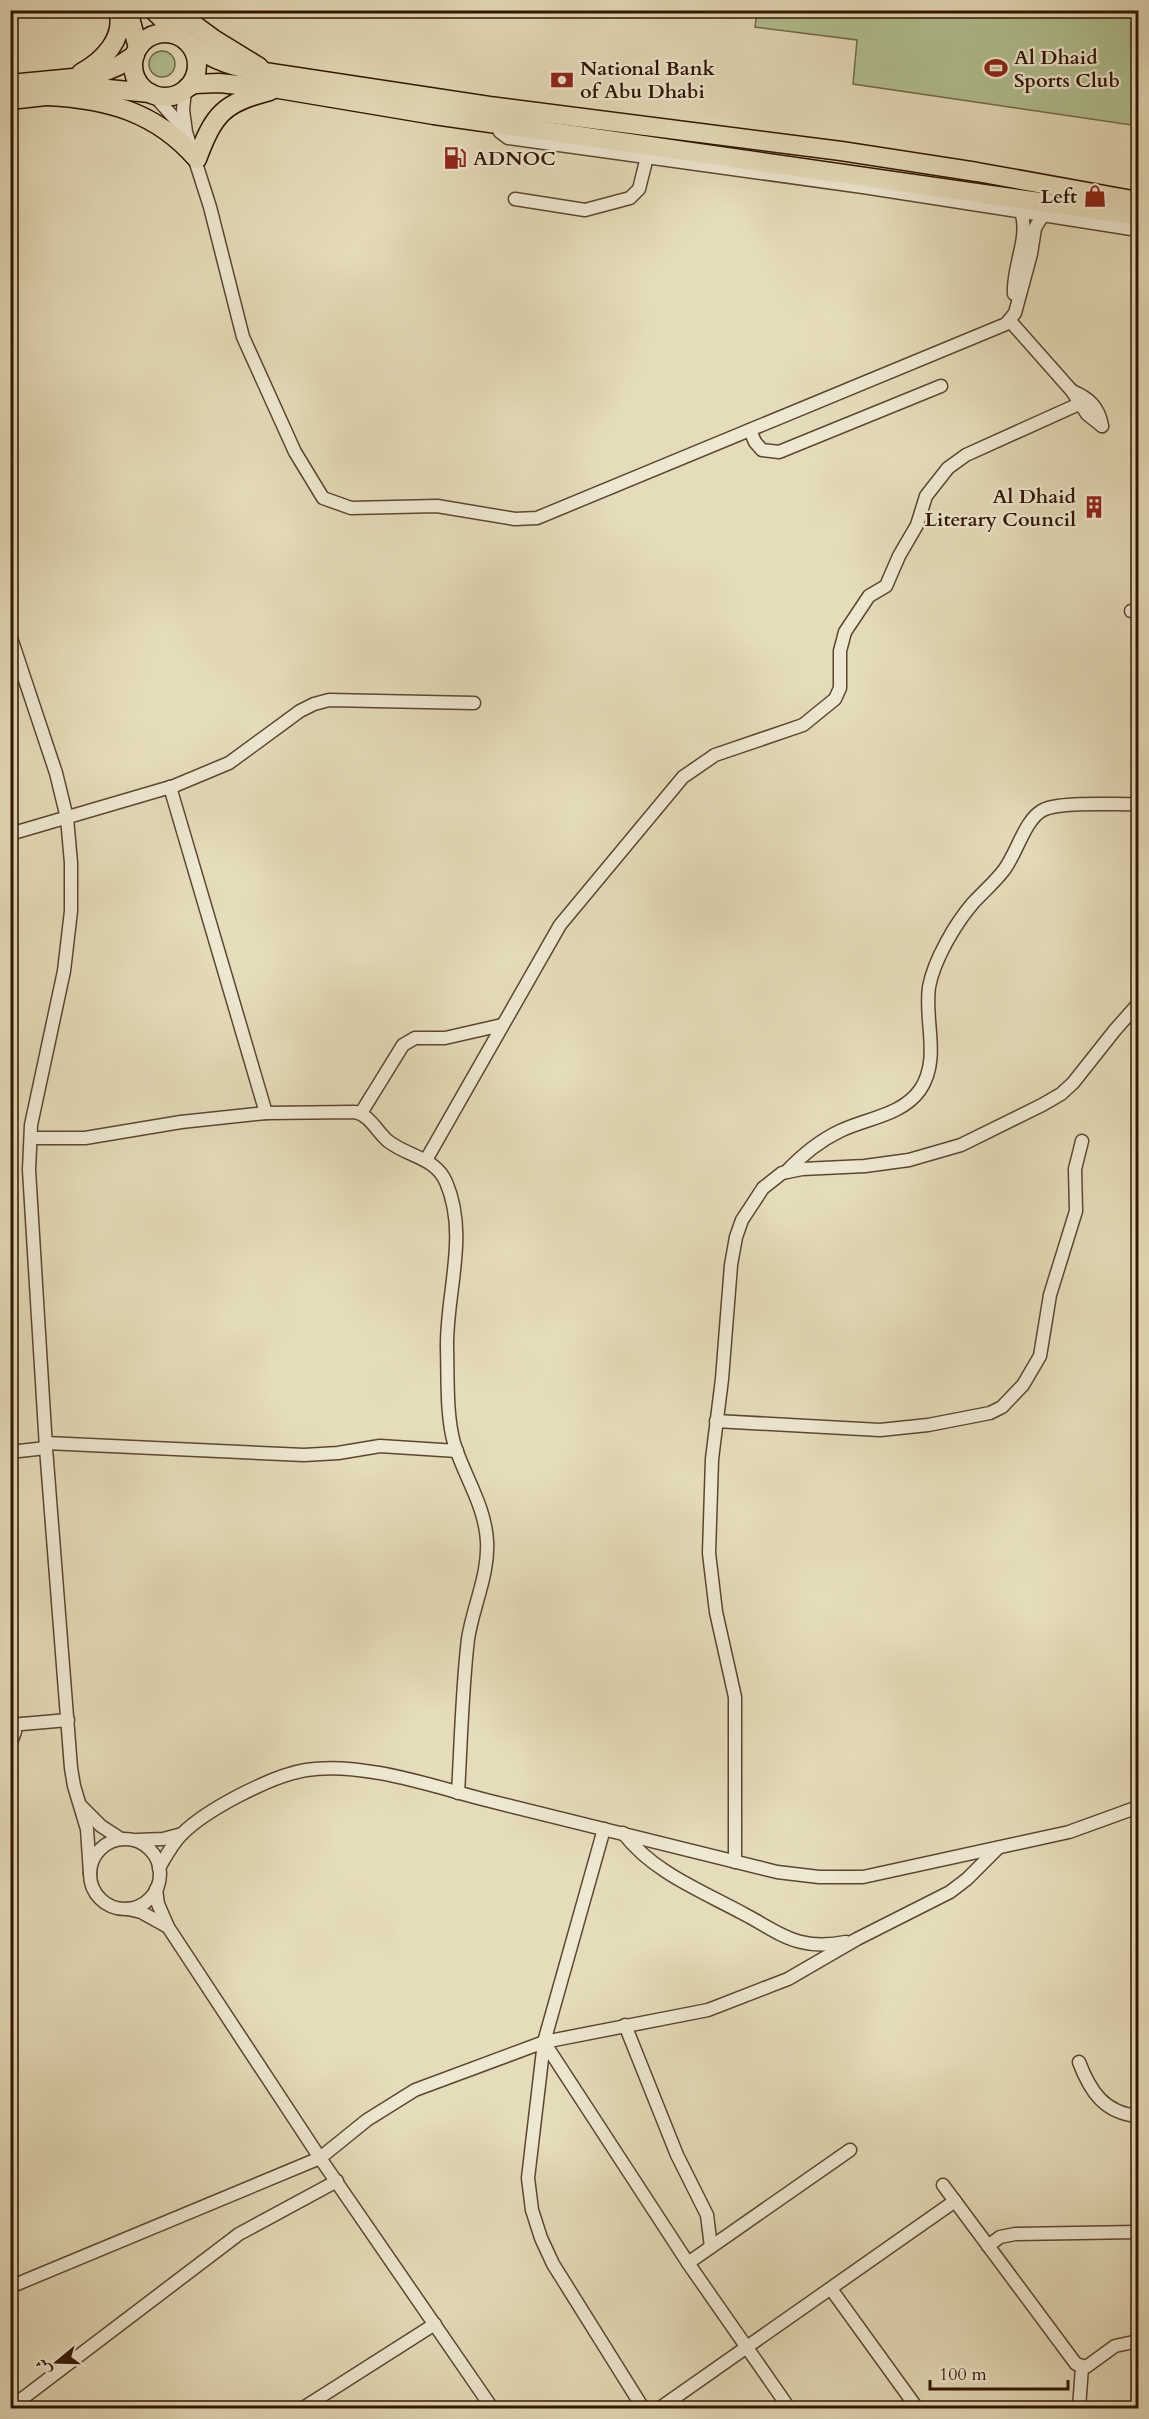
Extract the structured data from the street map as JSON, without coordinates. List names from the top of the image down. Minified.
{"places":{"sports":["Al Dhaid Sports Club"],"bank":["National Bank of Abu Dhabi"],"fuel station":["ADNOC"],"shop":["Left"],"building":["Al Dhaid Literary Council"]},"scale_bar":"100 m","north":"left"}
